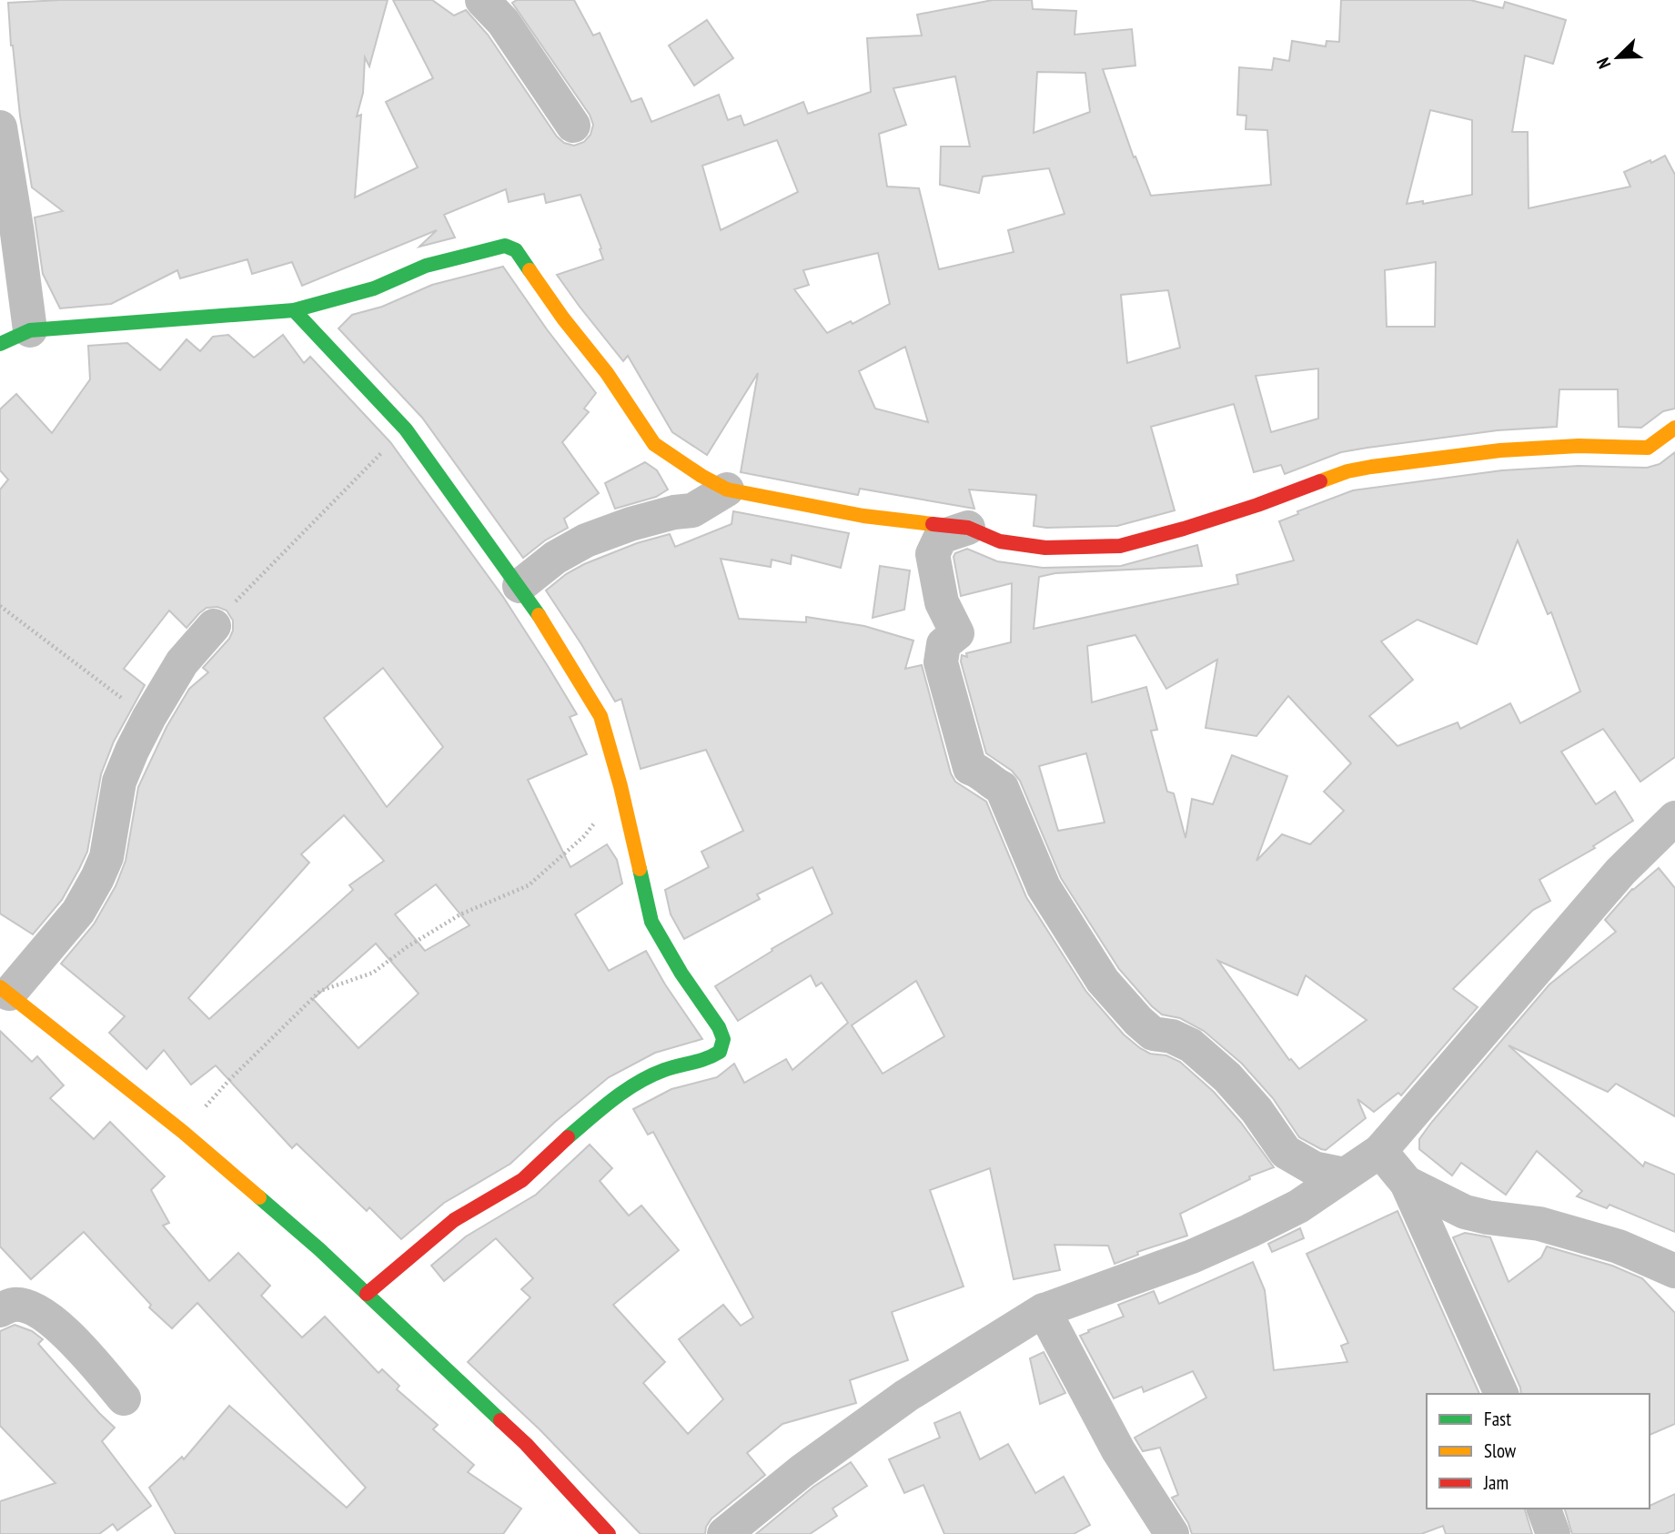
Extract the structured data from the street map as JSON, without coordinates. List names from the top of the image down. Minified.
{"legend":["Fast","Slow","Jam"],"north":"bottom left"}
